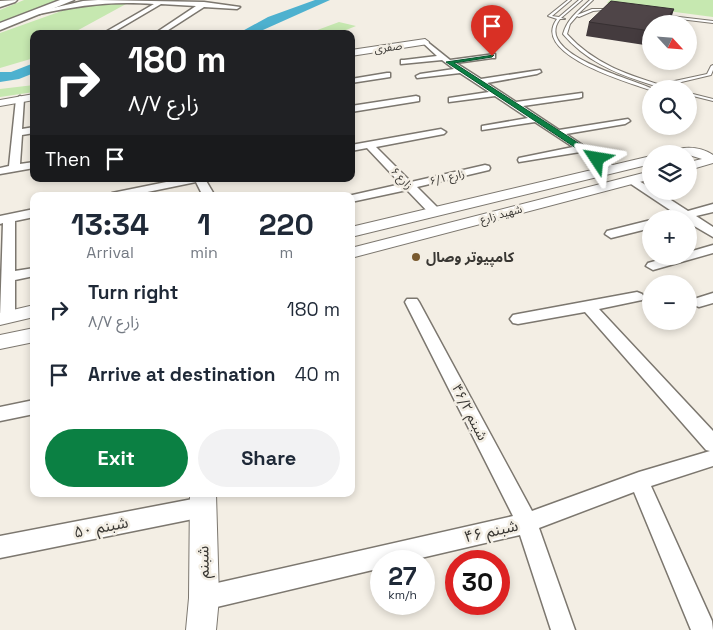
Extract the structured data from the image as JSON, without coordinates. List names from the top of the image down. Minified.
{"streets":{"street":["صفری","۶/۱ زارع","۶ زارع","شهید زارع","۴۶/۲ شبنم","۵۰ شبنم","۴۶ شبنم","شبنم"]},"crossings":[["۶/۱ زارع","۶ زارع"],["۶ زارع","شهید زارع"],["۴۶/۲ شبنم","۴۶ شبنم"],["۵۰ شبنم","شبنم"],["۴۶ شبنم","شبنم"]],"places":["کامپیوتر وصال"],"north":"bottom right","page":{"map_buttons":["+","−"],"turn":["180 m","۸/۷ زارع"],"then":"Then","eta":["13:34","Arrival","1","min","220","m"],"list":[{"name":"Turn right","note":"۸/۷ زارع","value":"180 m"},{"name":"Arrive at destination","value":"40 m"}],"buttons":["Exit","Share"],"speed":"27 km/h","limit":"30"}}
